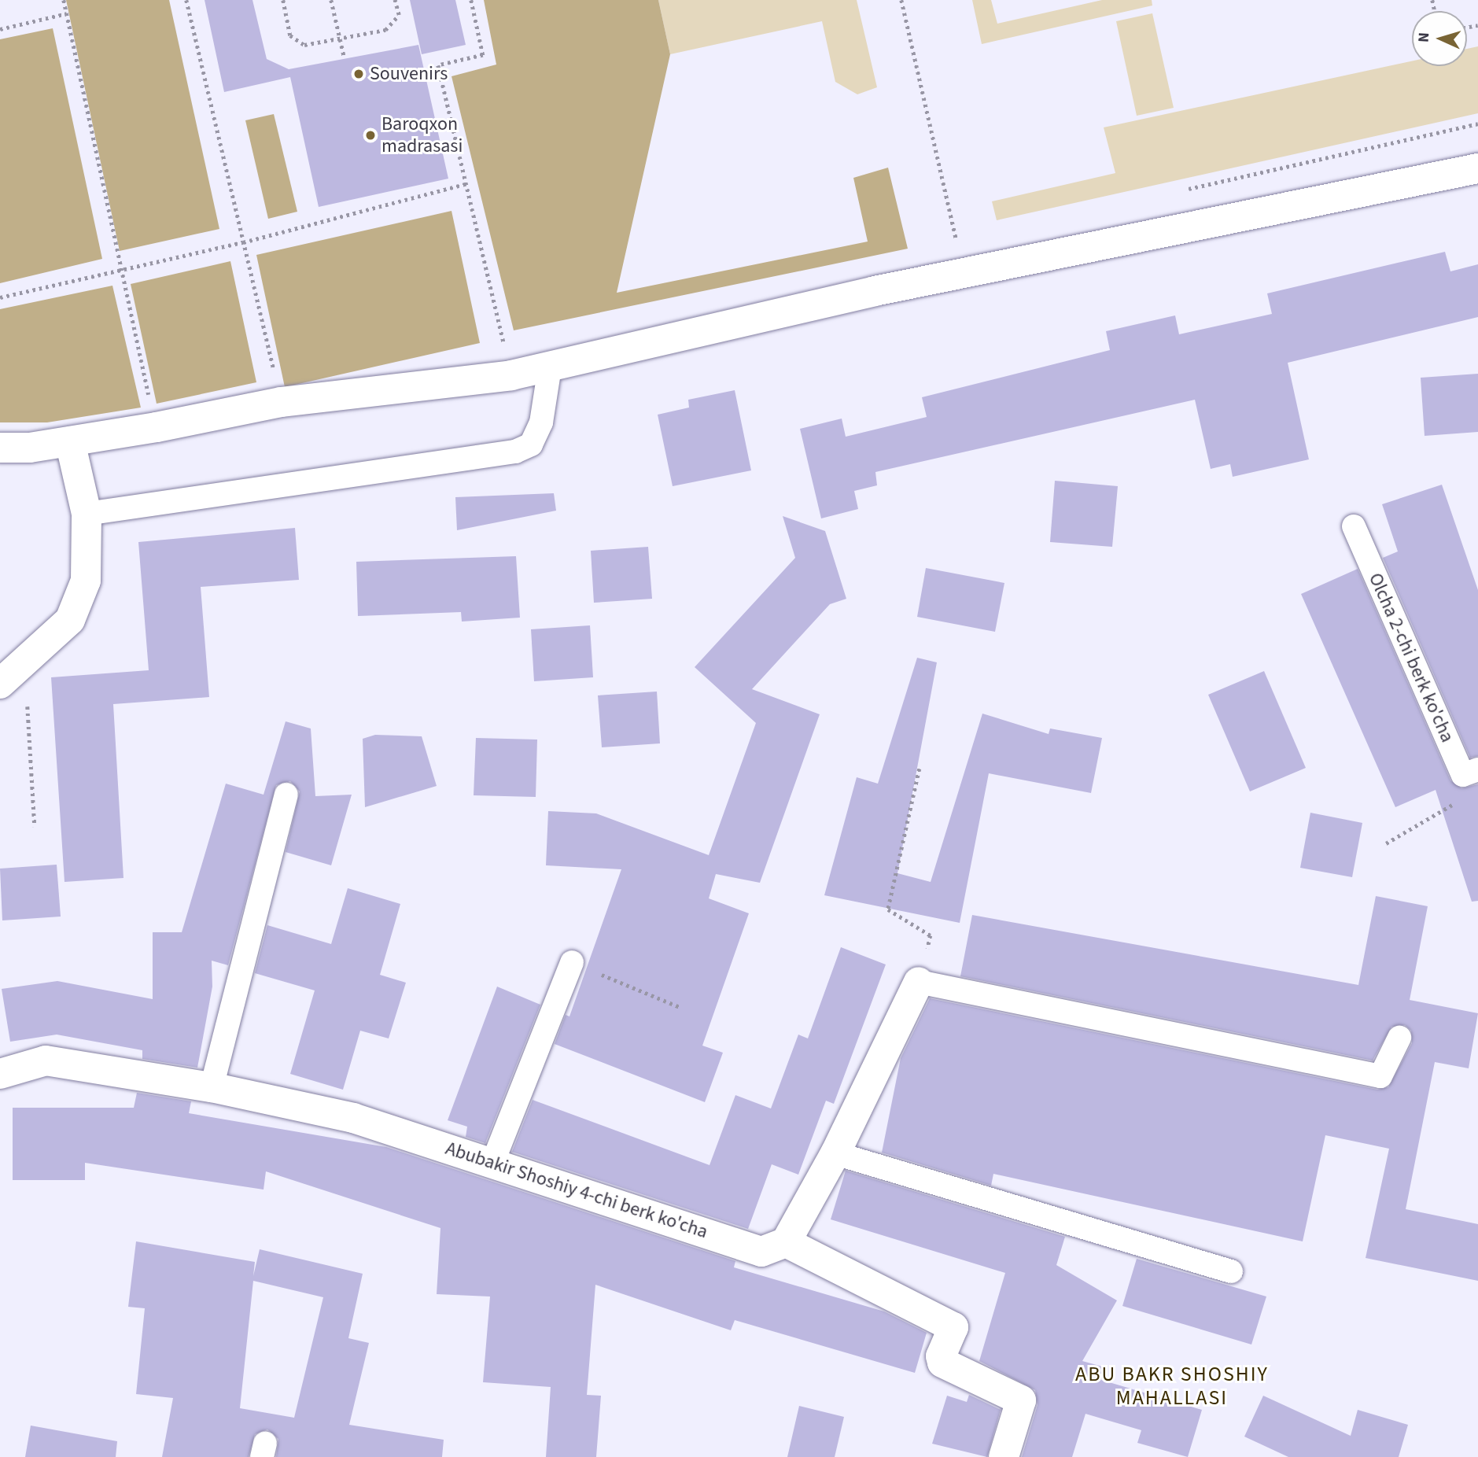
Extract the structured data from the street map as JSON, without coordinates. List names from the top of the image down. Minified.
{"streets":{"street":["Abubakir Shoshiy 4-chi berk ko'cha"],"lane":["Olcha 2-chi berk ko'cha"]},"districts":["ABU BAKR SHOSHIY MAHALLASI"],"places":["Souvenirs","Baroqxon madrasasi"],"north":"left"}
